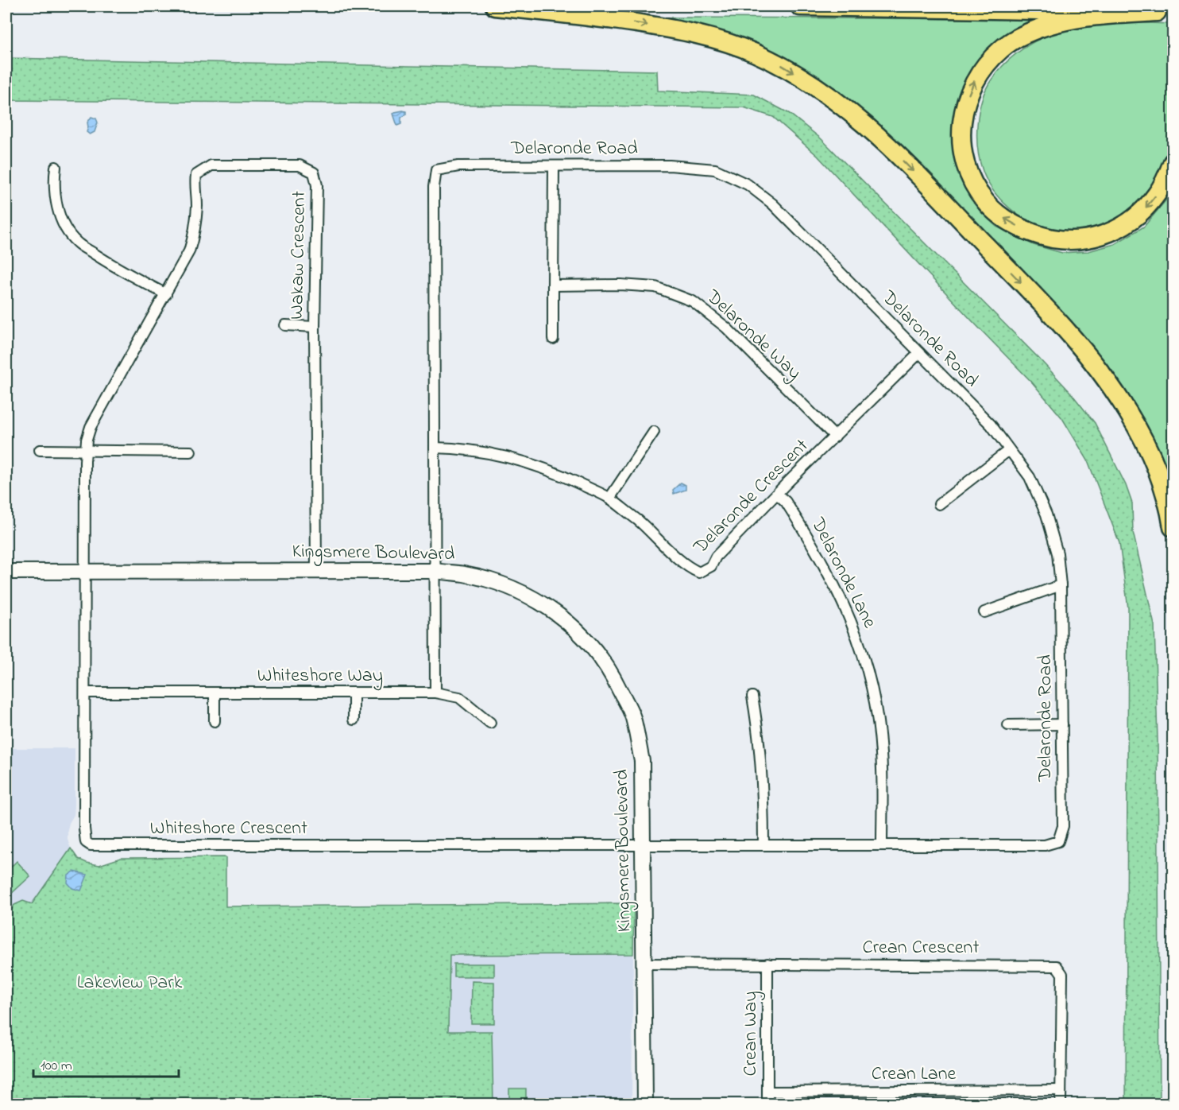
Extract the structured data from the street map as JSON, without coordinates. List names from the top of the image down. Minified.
{"streets":{"street":["Delaronde Road","Wakaw Crescent","Delaronde Way","Delaronde Crescent","Kingsmere Boulevard","Delaronde Lane","Whiteshore Way","Whiteshore Crescent","Crean Crescent","Crean Way","Crean Lane"]},"crossings":[["Delaronde Road","Delaronde Crescent"],["Delaronde Road","Kingsmere Boulevard"],["Delaronde Road","Delaronde Lane"],["Delaronde Road","Whiteshore Crescent"],["Wakaw Crescent","Kingsmere Boulevard"],["Wakaw Crescent","Whiteshore Crescent"],["Delaronde Way","Delaronde Crescent"],["Delaronde Crescent","Delaronde Lane"],["Kingsmere Boulevard","Whiteshore Crescent"],["Kingsmere Boulevard","Crean Crescent"],["Whiteshore Way","Whiteshore Crescent"],["Crean Crescent","Crean Way"],["Crean Crescent","Crean Lane"],["Crean Way","Crean Lane"]],"parks":["Lakeview Park"],"scale_bar":"100 m"}
